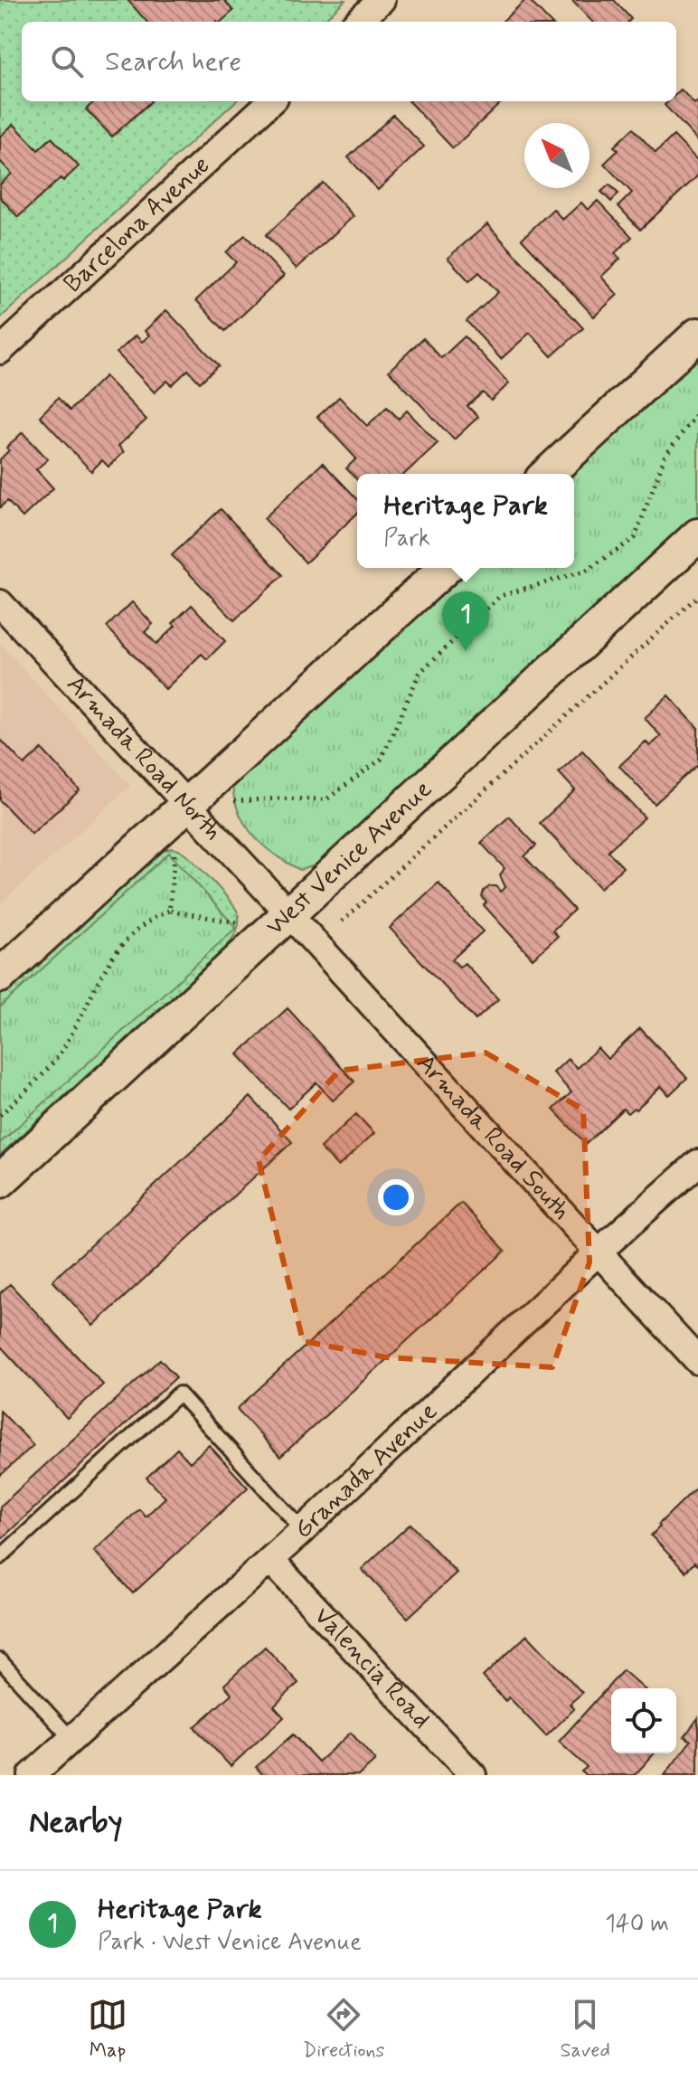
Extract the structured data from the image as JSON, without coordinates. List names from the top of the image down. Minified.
{"streets":{"street":["Barcelona Avenue","Armada Road North","West Venice Avenue","Armada Road South","Granada Avenue","Valencia Road"]},"crossings":[["Armada Road North","West Venice Avenue"],["Armada Road North","Armada Road South"],["West Venice Avenue","Armada Road South"],["Armada Road South","Granada Avenue"],["Granada Avenue","Valencia Road"]],"north":"top left","page":{"search":"Search here","popup":["Heritage Park","Park"],"pins":"1","heading":"Nearby","list":[{"mark":"1","name":"Heritage Park","note":"Park · West Venice Avenue","value":"140 m"}],"nav":["Map","Directions","Saved"]}}
